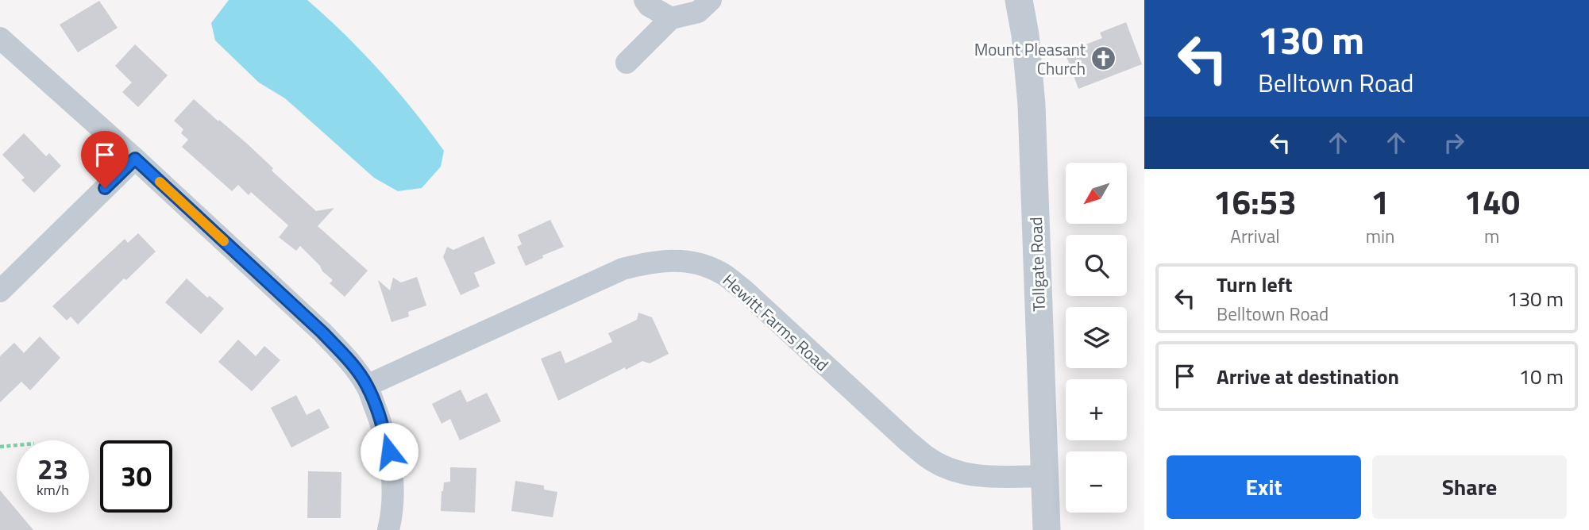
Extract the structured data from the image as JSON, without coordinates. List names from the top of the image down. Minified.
{"streets":{"street":["Tollgate Road","Hewitt Farms Road"]},"crossings":[["Tollgate Road","Hewitt Farms Road"]],"places":{"church":["Mount Pleasant Church"]},"north":"bottom left","page":{"turn":["130 m","Belltown Road"],"map_buttons":["+","−"],"eta":["16:53","Arrival","1","min","140","m"],"list":[{"name":"Turn left","note":"Belltown Road","value":"130 m"},{"name":"Arrive at destination","value":"10 m"}],"speed":"23 km/h","limit":"30","buttons":["Exit","Share"]}}
